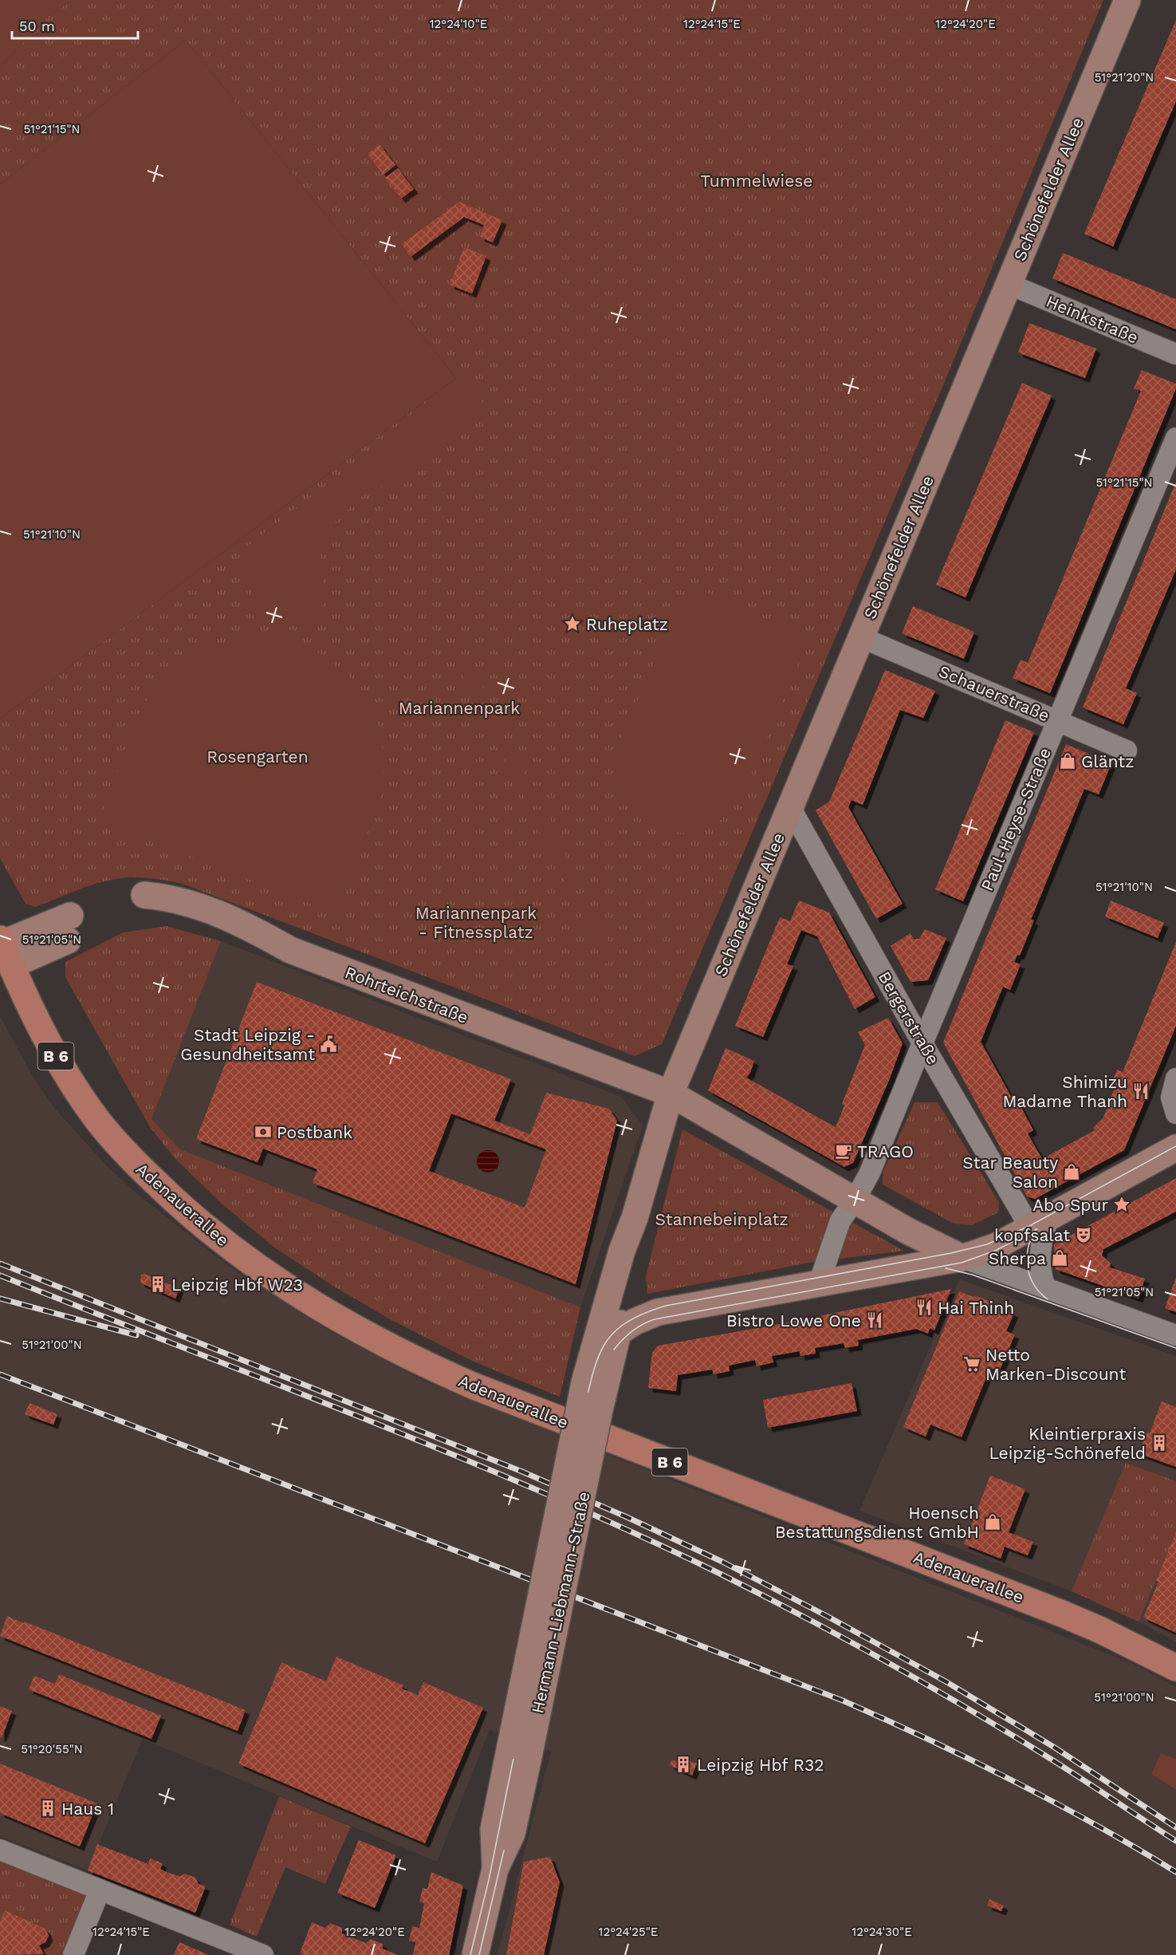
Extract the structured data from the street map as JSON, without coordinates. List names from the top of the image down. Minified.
{"streets":{"main road":["Schönefelder Allee","Rohrteichstraße","B 6","Adenauerallee","Hermann-Liebmann-Straße"],"street":["Heinkstraße","Schauerstraße","Paul-Heyse-Straße","Bergerstraße"]},"crossings":[["Schönefelder Allee","Heinkstraße"],["Schönefelder Allee","Schauerstraße"],["Schönefelder Allee","Rohrteichstraße"],["Schönefelder Allee","Bergerstraße"],["Schauerstraße","Paul-Heyse-Straße"],["Paul-Heyse-Straße","Bergerstraße"]],"parks":["Tummelwiese","Mariannenpark","Rosengarten","Mariannenpark - Fitnessplatz","Stannebeinplatz"],"places":{"place":["Ruheplatz","Abo Spur"],"shop":["Gläntz","Star Beauty Salon","Sherpa","Hoensch Bestattungsdienst GmbH"],"public building":["Stadt Leipzig - Gesundheitsamt"],"restaurant":["Shimizu Madame Thanh","Hai Thinh","Bistro Lowe One"],"bank":["Postbank"],"cafe":["TRAGO"],"theatre":["kopfsalat"],"building":["Leipzig Hbf W23","Kleintierpraxis Leipzig-Schönefeld","Leipzig Hbf R32","Haus 1"],"supermarket":["Netto Marken-Discount"]},"scale_bar":"50 m","coordinates":["12°24'10\"E","12°24'15\"E","12°24'20\"E","51°21'20\"N","51°21'15\"N","51°21'10\"N","51°21'05\"N","51°21'00\"N","51°20'55\"N","12°24'25\"E","12°24'30\"E"]}
